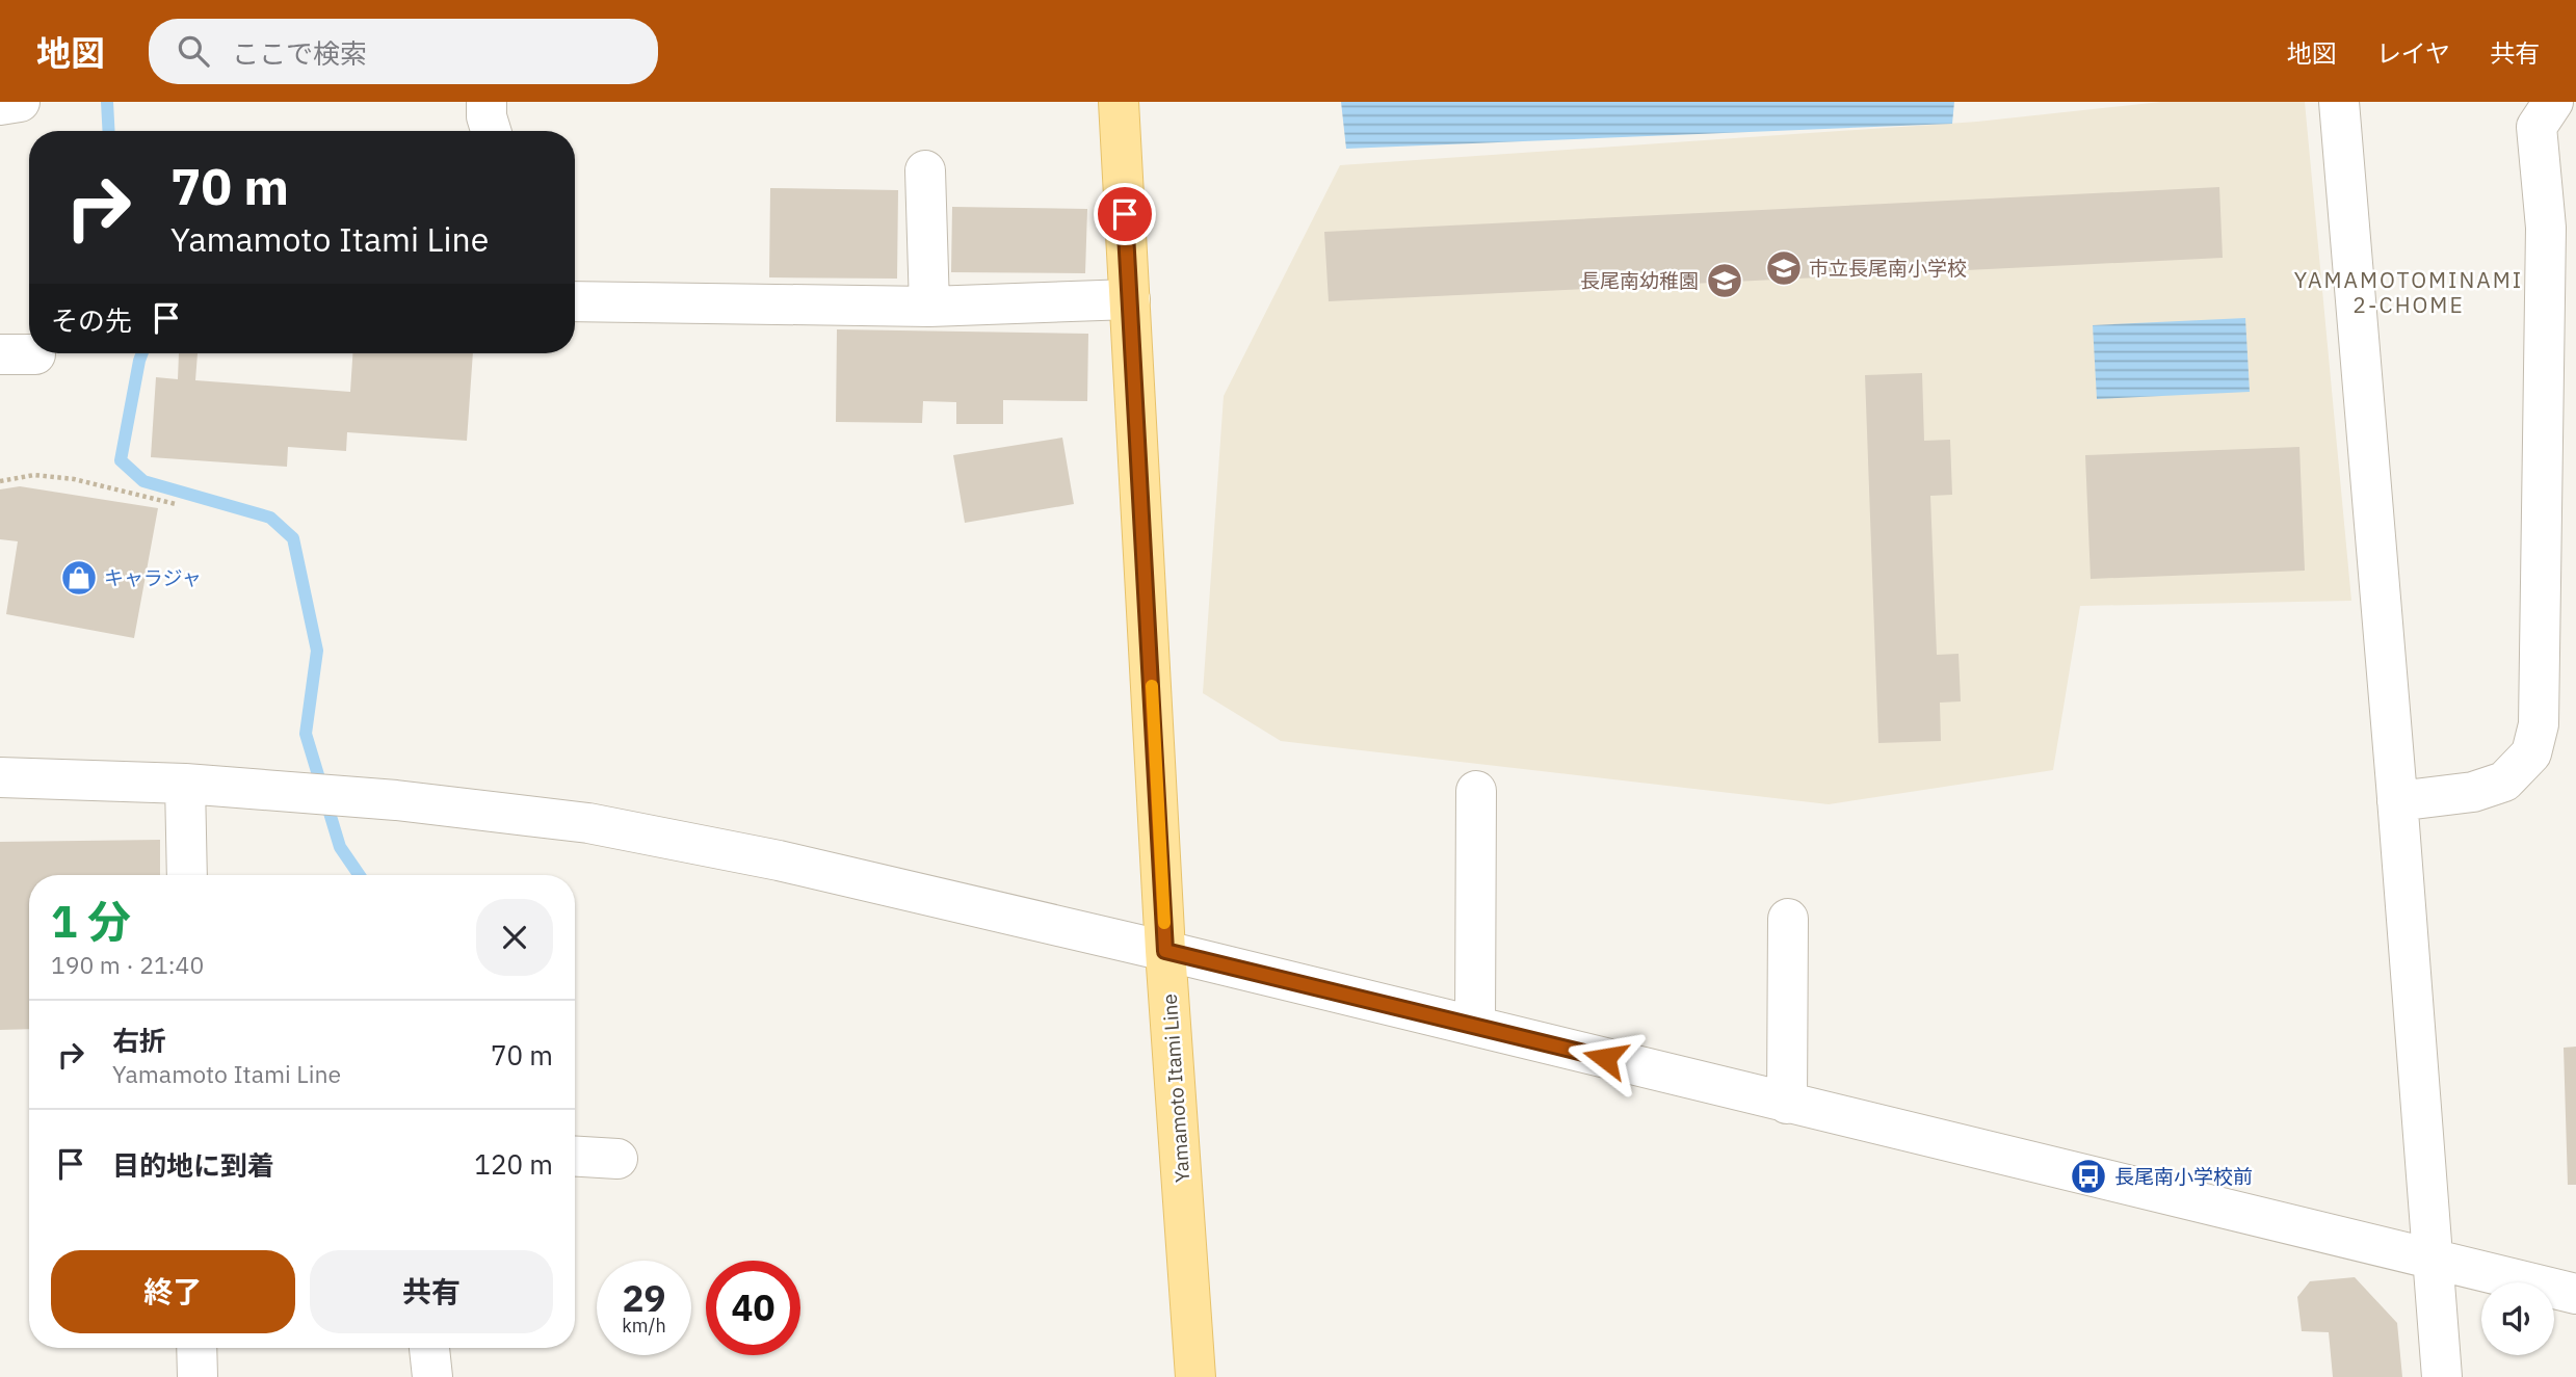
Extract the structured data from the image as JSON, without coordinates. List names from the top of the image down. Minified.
{"streets":{"main road":["Yamamoto Itami Line"]},"districts":["YAMAMOTOMINAMI 2-CHOME"],"places":{"school or university":["市立長尾南小学校","長尾南幼稚園"],"shop":["キャラジャ"],"bus stop":["長尾南小学校前"]},"page":{"header":"地図","search":"ここで検索","nav":["地図","レイヤ","共有"],"turn":["70 m","Yamamoto Itami Line"],"then":"その先","heading":["1 分","190 m · 21:40"],"list":[{"name":"右折","note":"Yamamoto Itami Line","value":"70 m"},{"name":"目的地に到着","value":"120 m"}],"buttons":["終了","共有"],"speed":"29 km/h","limit":"40"}}
